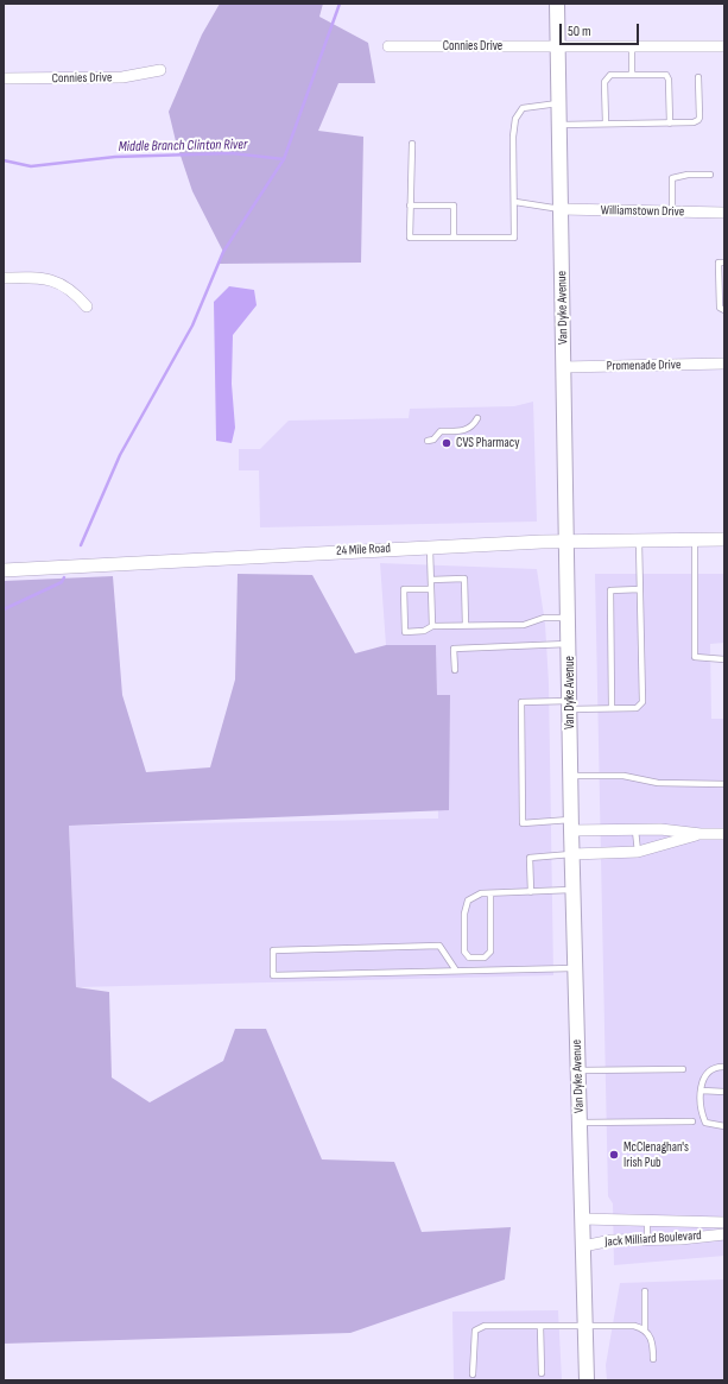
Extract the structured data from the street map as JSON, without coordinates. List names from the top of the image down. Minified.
{"streets":{"main road":["Van Dyke Avenue"],"street":["Connies Drive","Williamstown Drive","Promenade Drive","24 Mile Road","Jack Milliard Boulevard"]},"crossings":[["Connies Drive","Van Dyke Avenue"],["Williamstown Drive","Van Dyke Avenue"],["Van Dyke Avenue","Promenade Drive"],["Van Dyke Avenue","24 Mile Road"],["Van Dyke Avenue","Jack Milliard Boulevard"]],"water":["Middle Branch Clinton River"],"places":["CVS Pharmacy","McClenaghan's Irish Pub"],"scale_bar":"50 m"}
